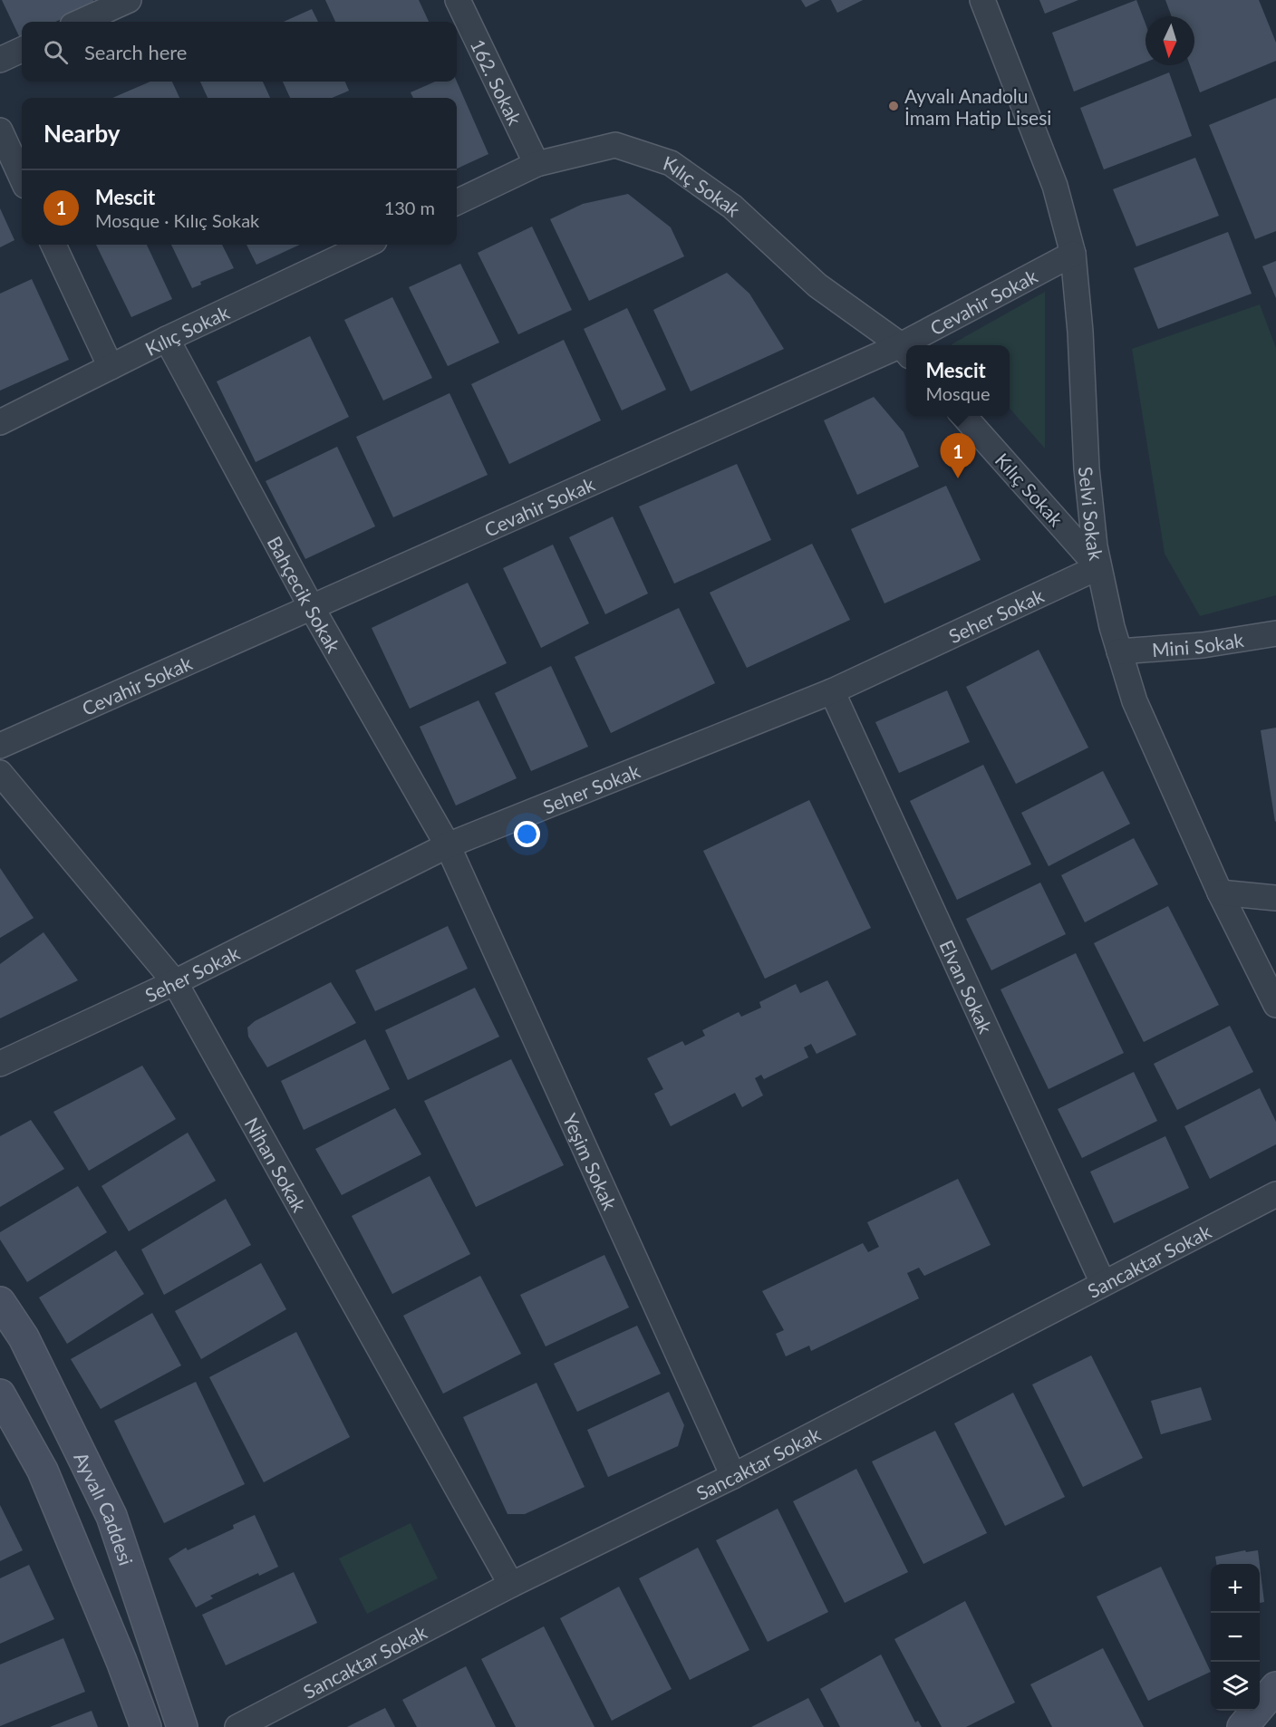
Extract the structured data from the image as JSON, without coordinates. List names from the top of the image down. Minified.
{"streets":{"main road":["Ayvalı Caddesi"],"street":["162. Sokak","Kılıç Sokak","Cevahir Sokak","Selvi Sokak","Bahçecik Sokak","Seher Sokak","Mini Sokak","Elvan Sokak","Yeşim Sokak","Nihan Sokak","Sancaktar Sokak"]},"crossings":[["162. Sokak","Kılıç Sokak"],["Kılıç Sokak","Cevahir Sokak"],["Kılıç Sokak","Selvi Sokak"],["Kılıç Sokak","Bahçecik Sokak"],["Kılıç Sokak","Seher Sokak"],["Cevahir Sokak","Selvi Sokak"],["Cevahir Sokak","Bahçecik Sokak"],["Selvi Sokak","Seher Sokak"],["Selvi Sokak","Mini Sokak"],["Bahçecik Sokak","Seher Sokak"],["Bahçecik Sokak","Yeşim Sokak"],["Seher Sokak","Elvan Sokak"],["Seher Sokak","Yeşim Sokak"],["Seher Sokak","Nihan Sokak"],["Elvan Sokak","Sancaktar Sokak"],["Yeşim Sokak","Sancaktar Sokak"],["Nihan Sokak","Sancaktar Sokak"]],"places":["Ayvalı Anadolu İmam Hatip Lisesi"],"north":"bottom","page":{"search":"Search here","heading":"Nearby","list":[{"mark":"1","name":"Mescit","note":"Mosque · Kılıç Sokak","value":"130 m"}],"popup":["Mescit","Mosque"],"pins":"1","map_buttons":["+","−"]}}
